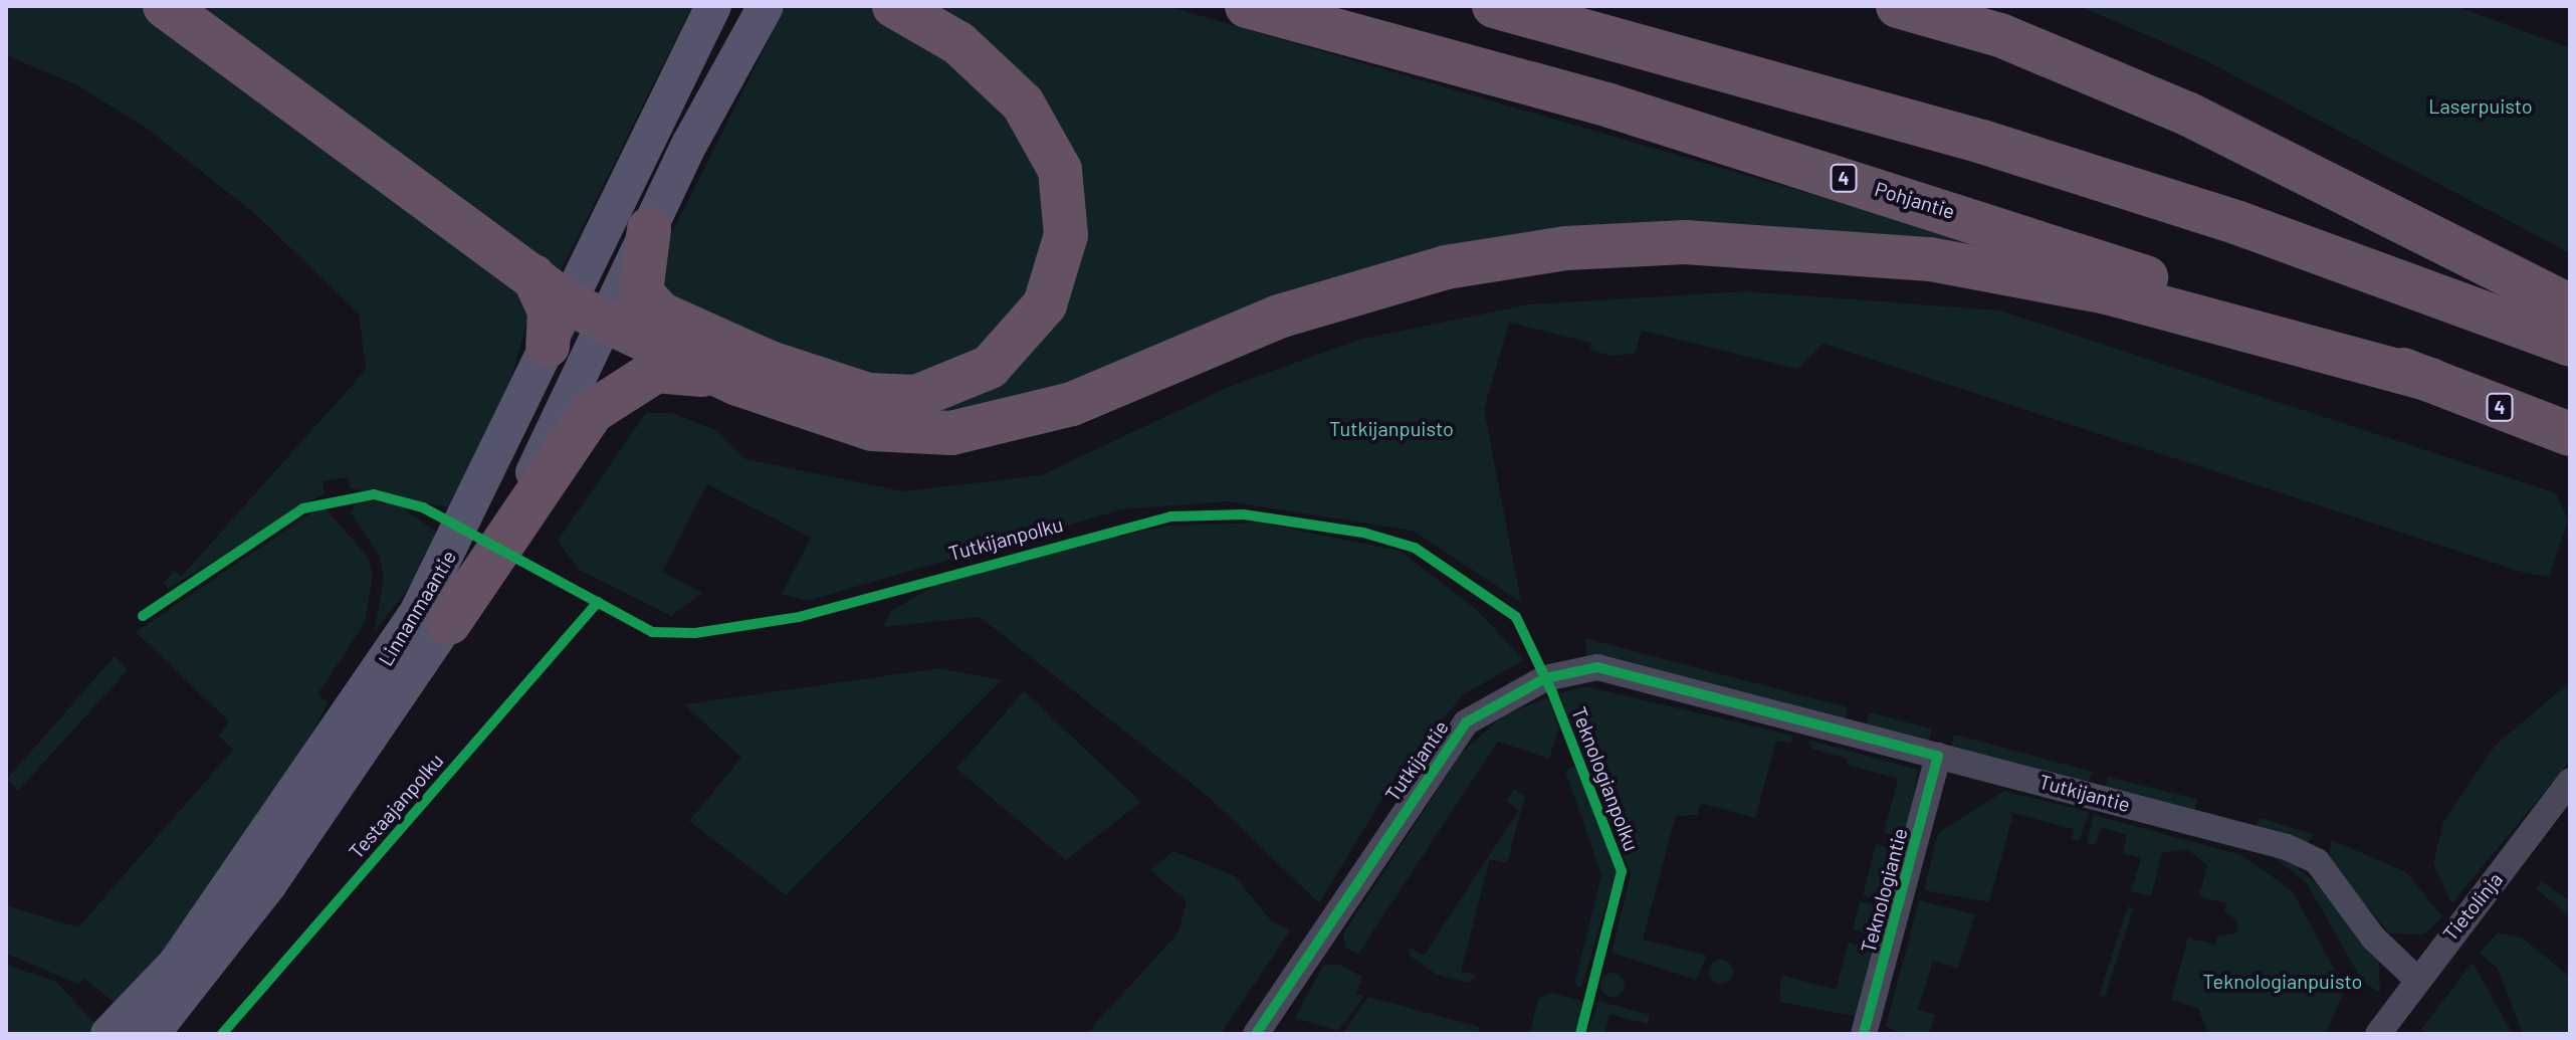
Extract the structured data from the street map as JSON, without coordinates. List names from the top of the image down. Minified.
{"streets":{"highway":["4","Pohjantie"],"main road":["Linnanmaantie"],"street":["Tutkijantie","Teknologiantie","Tietolinja"],"cycle path":["Tutkijanpolku","Testaajanpolku"]},"crossings":[["Tutkijantie","Teknologiantie"],["Tutkijantie","Tietolinja"]],"parks":["Laserpuisto","Tutkijanpuisto","Teknologianpuisto"]}
